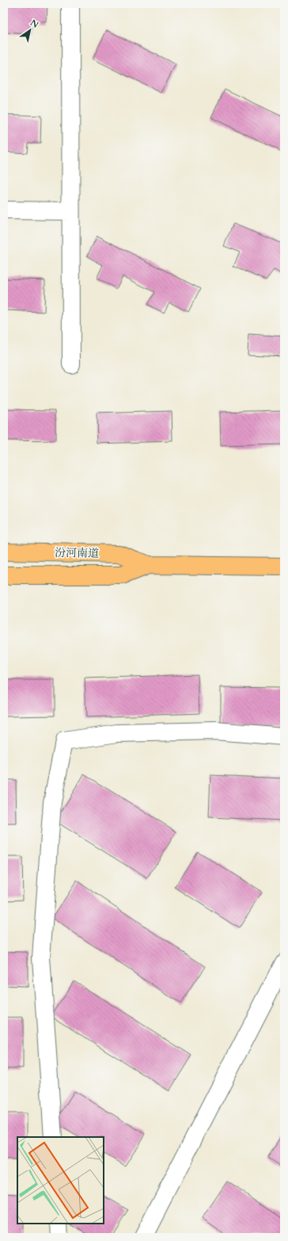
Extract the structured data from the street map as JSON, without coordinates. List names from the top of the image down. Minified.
{"streets":{"main road":["汾河南道"]},"north":"top right"}
